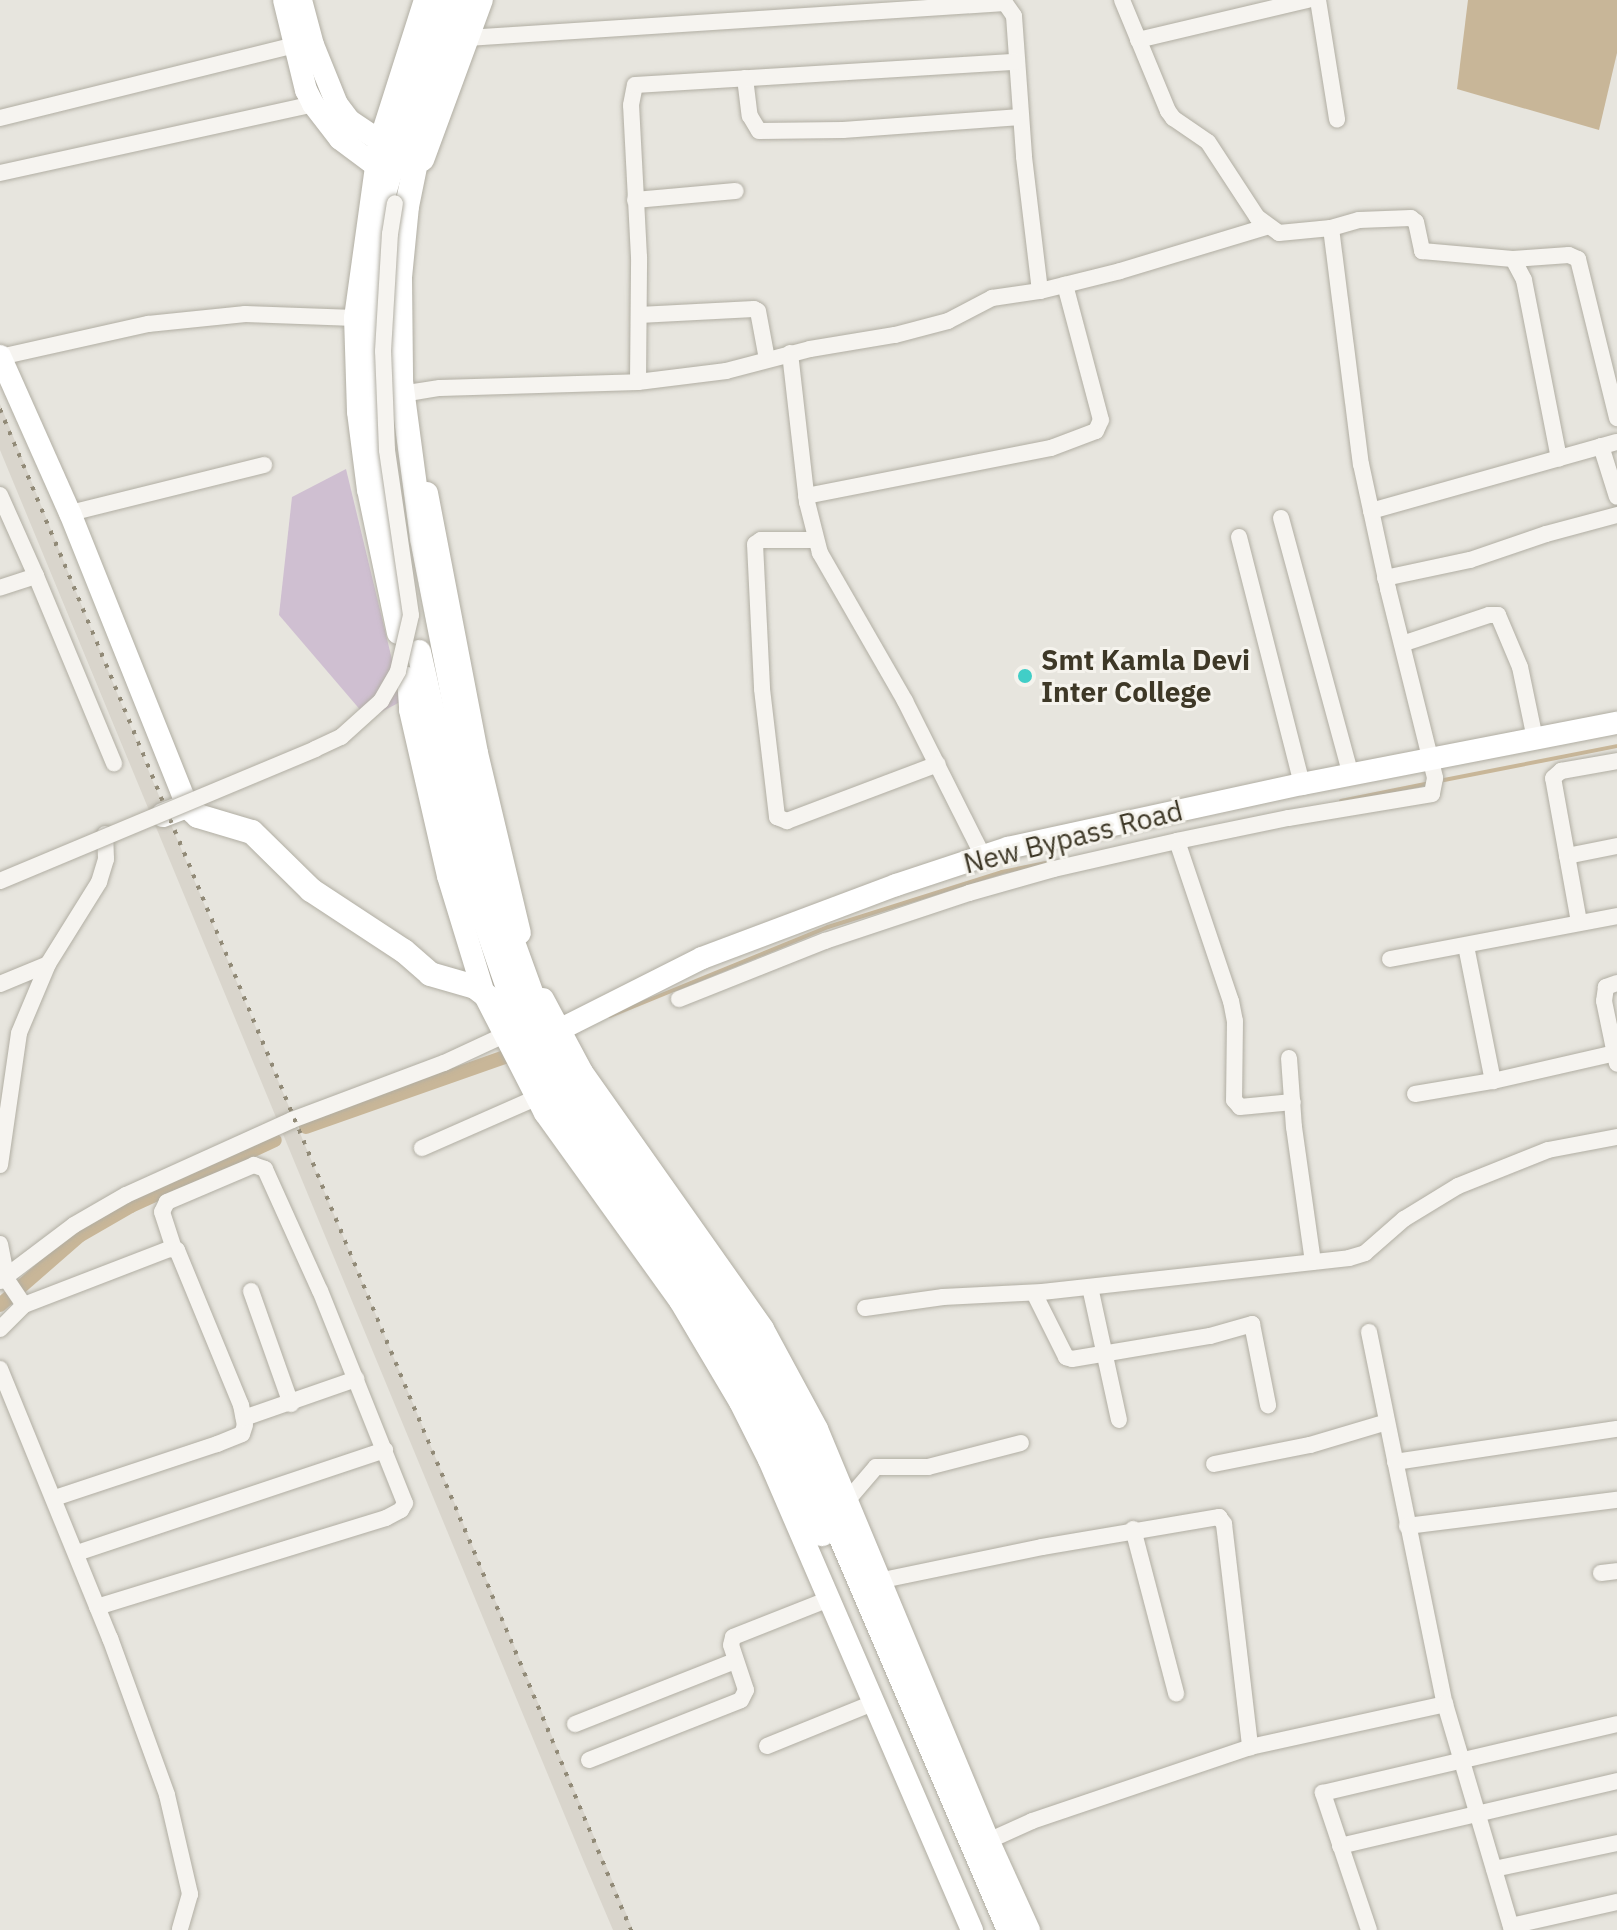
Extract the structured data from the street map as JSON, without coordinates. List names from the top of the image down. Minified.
{"streets":{"main road":["New Bypass Road"]},"places":["Smt Kamla Devi Inter College"]}
